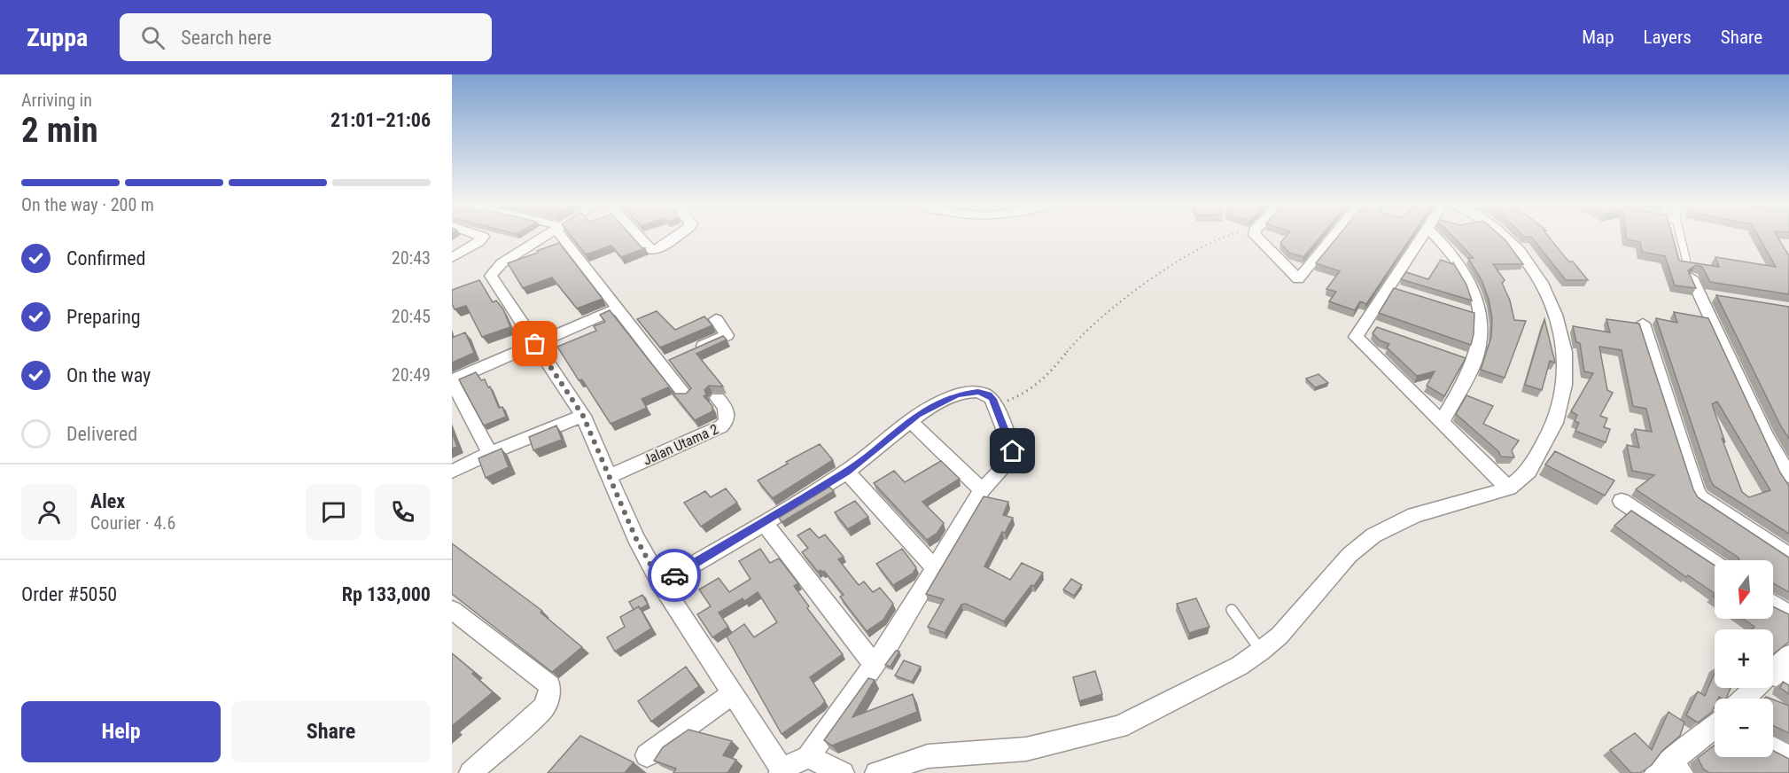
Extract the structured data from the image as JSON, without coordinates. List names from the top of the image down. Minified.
{"streets":{"street":["Jalan Utama 2"]},"north":"bottom","page":{"header":"Zuppa","search":"Search here","nav":["Map","Layers","Share"],"heading":["2 min","Arriving in","21:01–21:06"],"panel":["Alex","Courier · 4.6","Order #5050","Rp 133,000"],"bar":"On the way · 200 m","list":[["Confirmed","20:43"],["Preparing","20:45"],["On the way","20:49"],"Delivered"],"map_buttons":["+","−"],"buttons":["Help","Share"]}}
